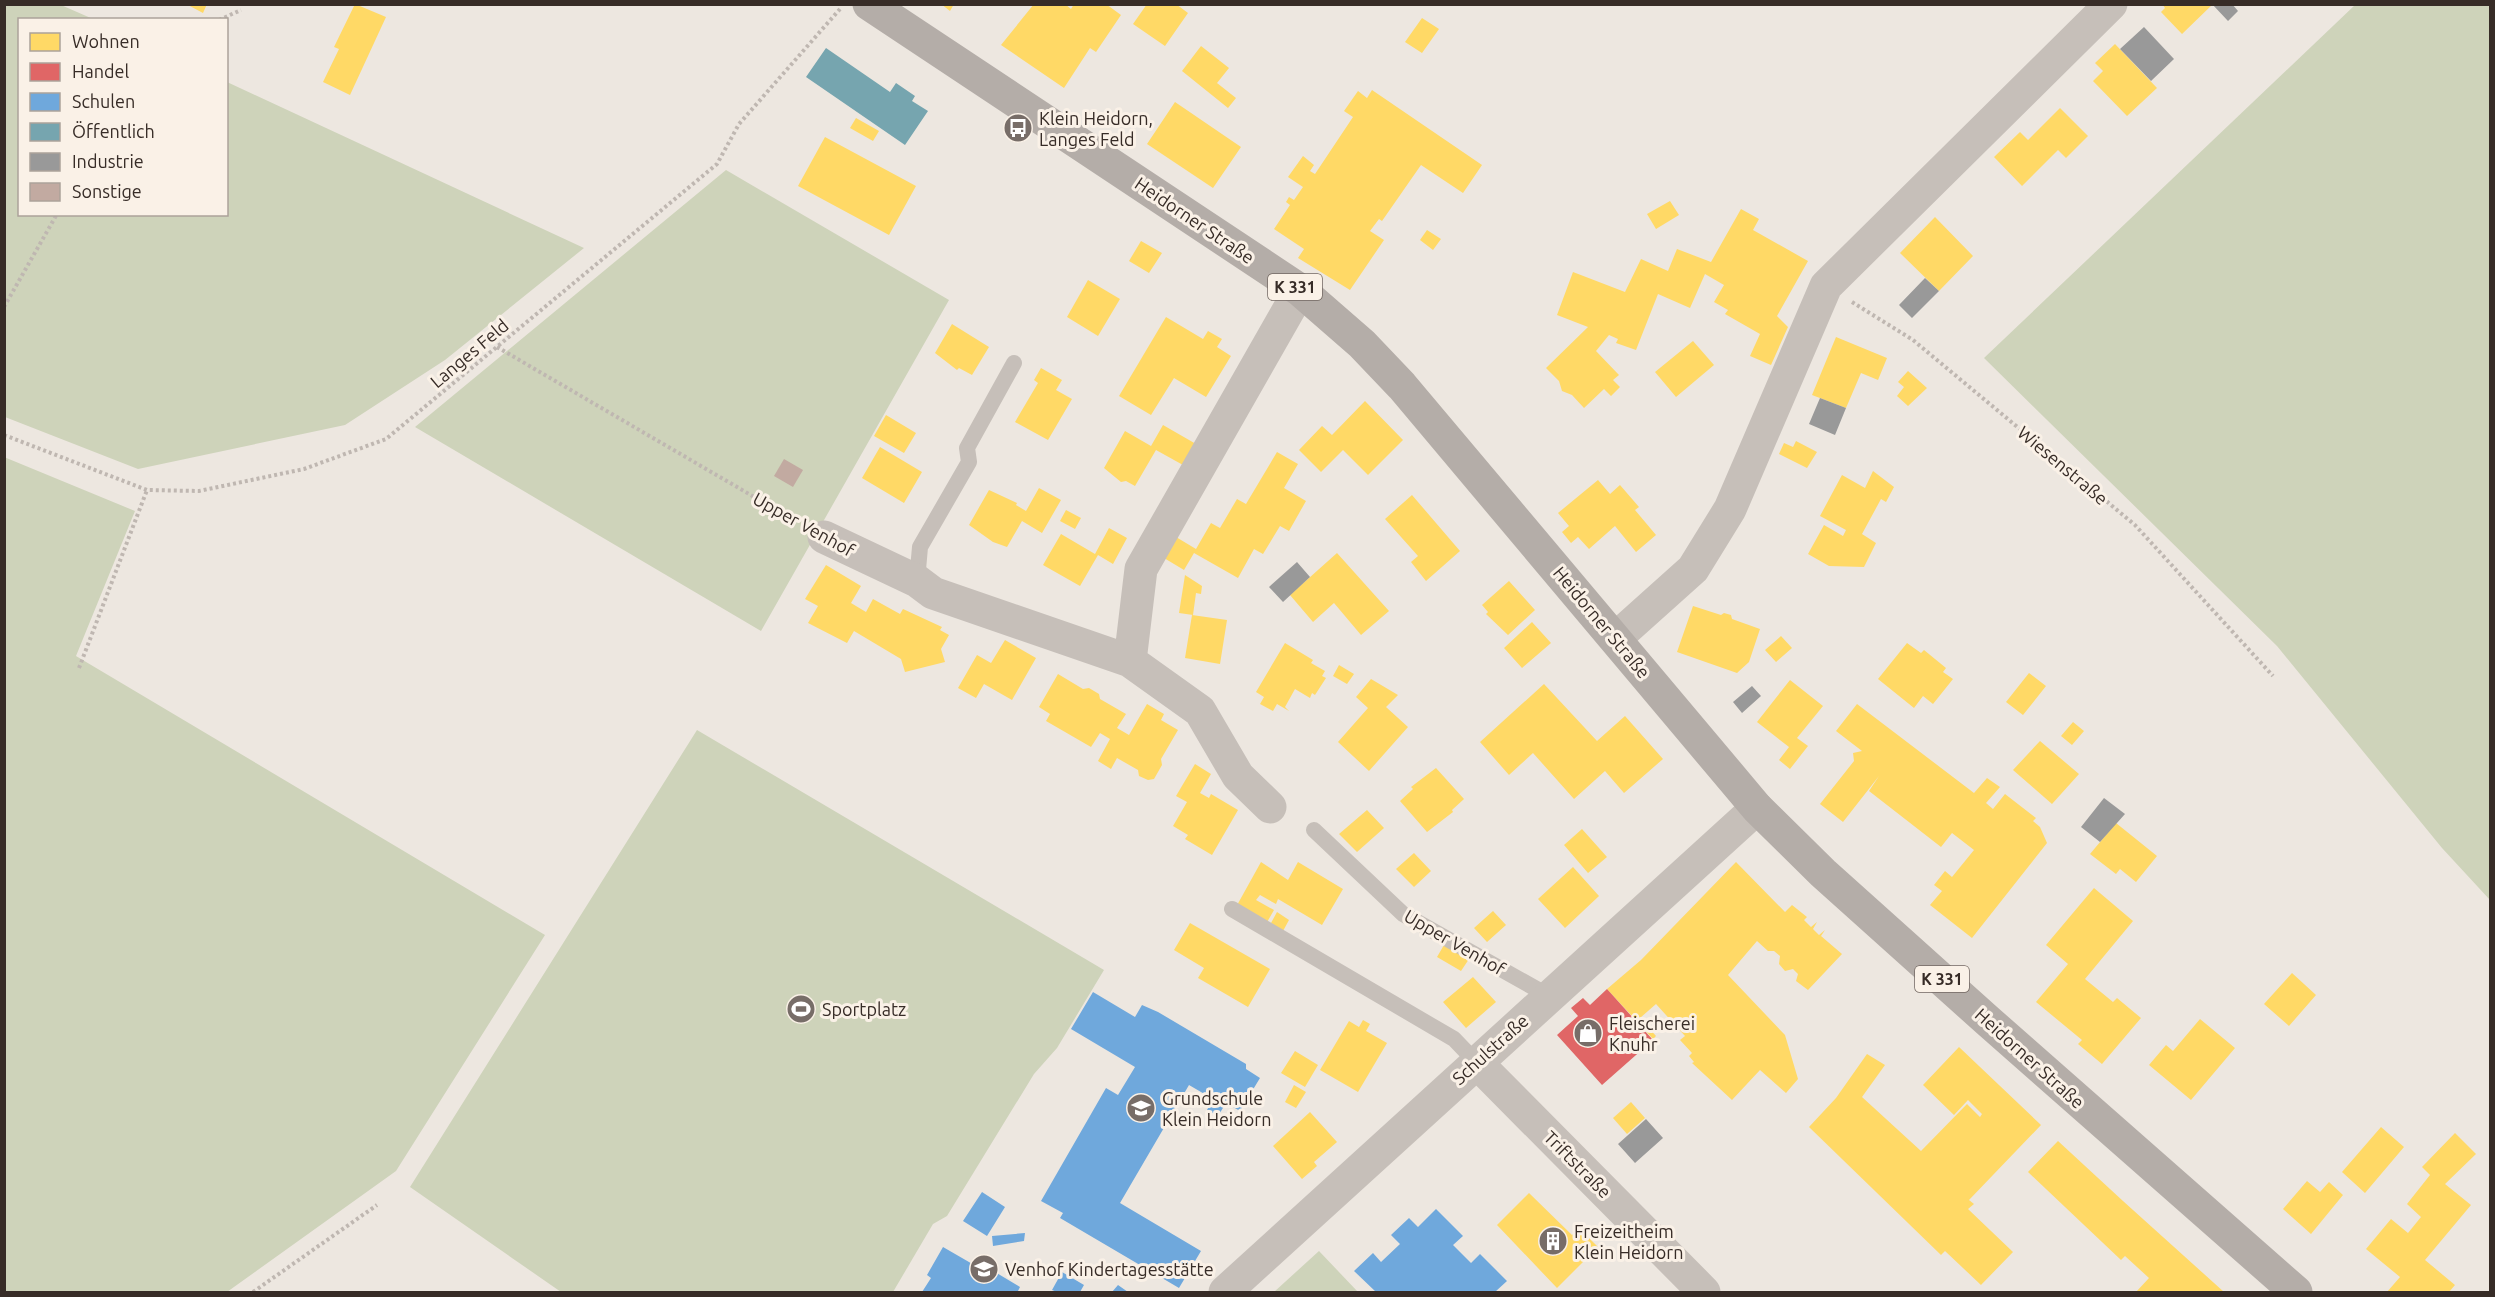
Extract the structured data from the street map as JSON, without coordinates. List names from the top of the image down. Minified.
{"streets":{"main road":["Heidorner Straße","K 331"],"street":["Upper Venhof","Schulstraße","Triftstraße"],"path":["Langes Feld","Wiesenstraße"]},"crossings":[["Heidorner Straße","Schulstraße"],["Langes Feld","Upper Venhof"],["Upper Venhof","Schulstraße"],["Schulstraße","Triftstraße"]],"places":{"bus stop":["Klein Heidorn, Langes Feld"],"sports":["Sportplatz"],"shop":["Fleischerei Knuhr"],"school or university":["Grundschule Klein Heidorn","Venhof Kindertagesstätte"],"building":["Freizeitheim Klein Heidorn"]},"legend":["Wohnen","Handel","Schulen","Öffentlich","Industrie","Sonstige"]}
